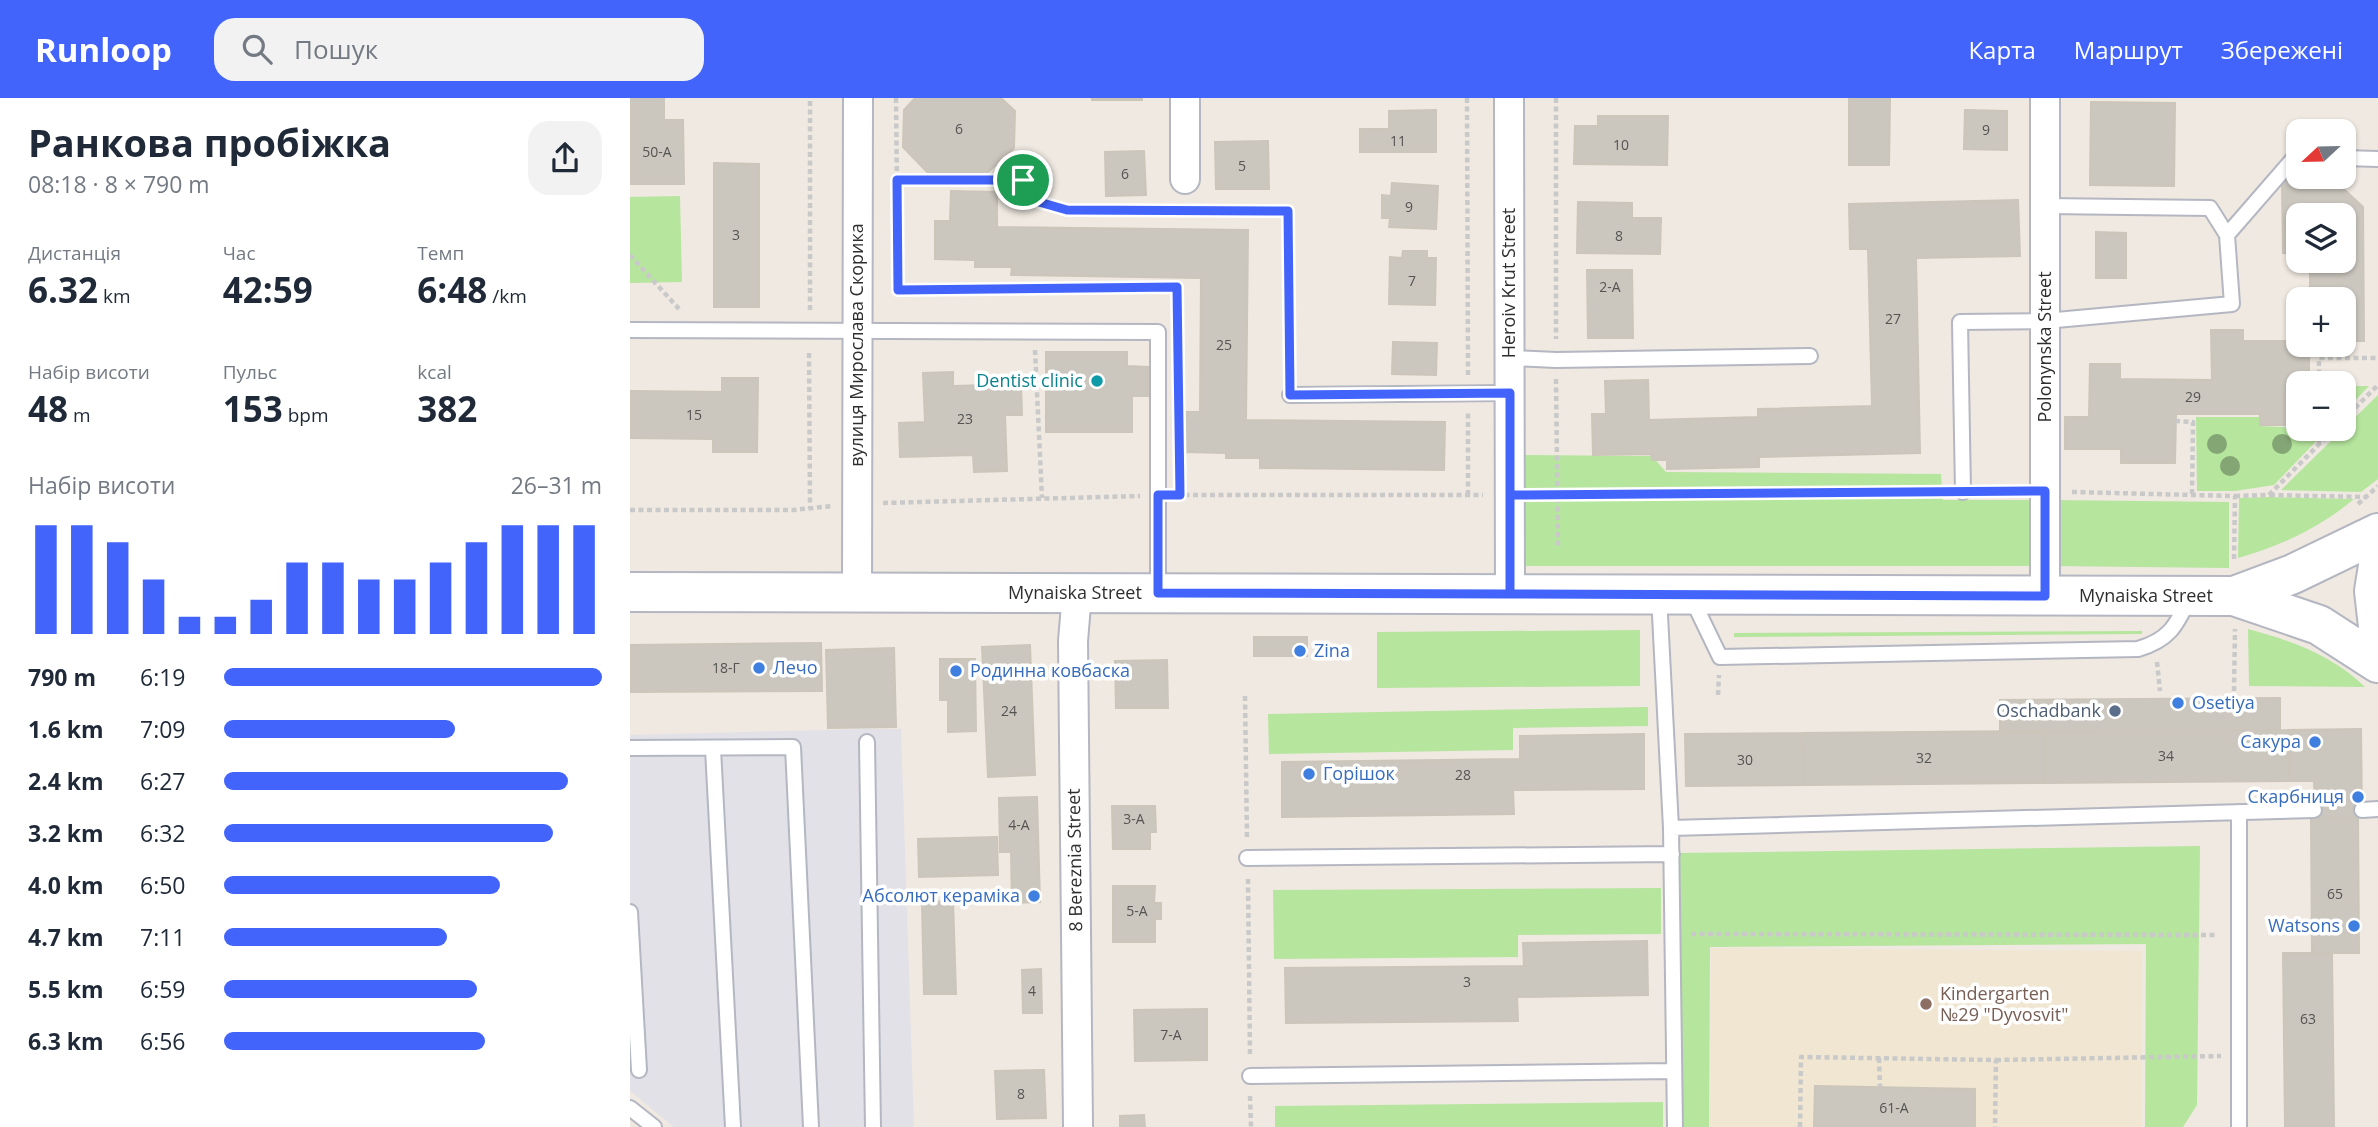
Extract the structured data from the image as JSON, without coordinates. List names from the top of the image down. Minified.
{"streets":{"main road":["Mynaiska Street"],"street":["Heroiv Krut Street","вулиця Мирослава Скорика","Polonynska Street","8 Bereznia Street"]},"crossings":[["Heroiv Krut Street","Mynaiska Street"],["вулиця Мирослава Скорика","Mynaiska Street"],["Polonynska Street","Mynaiska Street"],["Mynaiska Street","8 Bereznia Street"]],"places":["Dentist clinic","Zina","Лечо","Родинна ковбаска","Osetiya","Oschadbank","Сакура","Горішок","Скарбниця","Абсолют кераміка","Watsons","Kindergarten №29 \"Dyvosvit\""],"house_numbers":["6","9","11","10","50-А","5","6","9","3","8","7","2-А","27","25","29","15","23","18-Г","24","34","32","30","28","3-А","4-А","65","5-А","3","4","63","7-А","8","61-А"],"north":"left","page":{"header":"Runloop","search":"Пошук","nav":["Карта","Маршрут","Збережені"],"heading":["Ранкова пробіжка","08:18 · 8 × 790 m"],"map_buttons":["+","−"],"stats":[["Дистанція","6.32 km"],["Час","42:59"],["Темп","6:48 /km"],["Набір висоти","48 m"],["Пульс","153 bpm"],["kcal","382"]],"chart":["Набір висоти","26–31 m"],"list":[{"name":"790 m","note":"6:19"},{"name":"1.6 km","note":"7:09"},{"name":"2.4 km","note":"6:27"},{"name":"3.2 km","note":"6:32"},{"name":"4.0 km","note":"6:50"},{"name":"4.7 km","note":"7:11"},{"name":"5.5 km","note":"6:59"},{"name":"6.3 km","note":"6:56"}]}}
